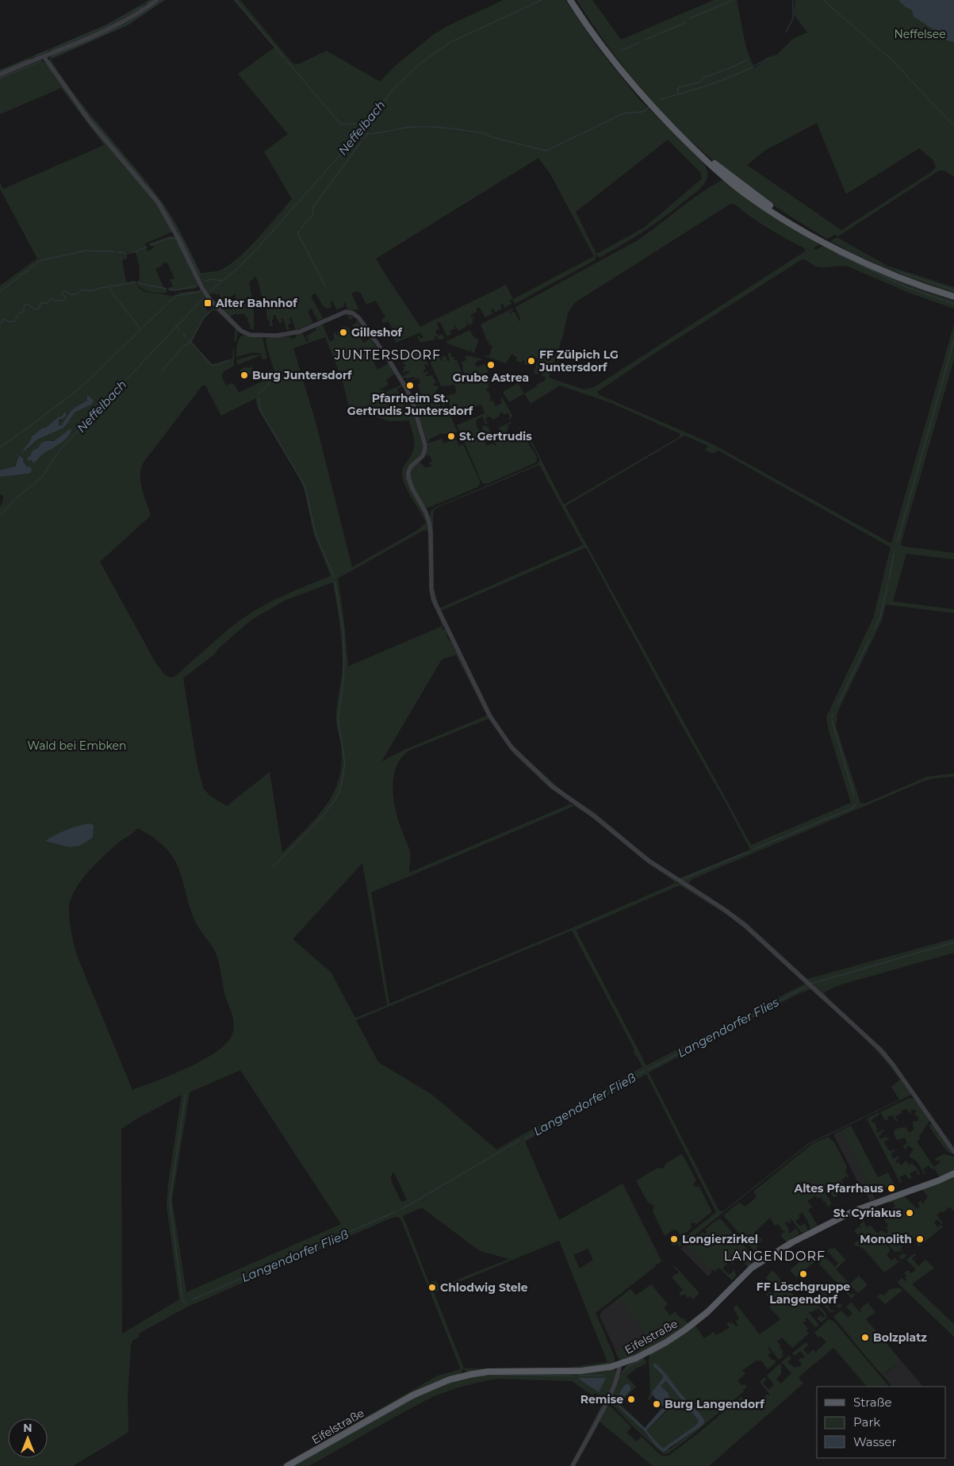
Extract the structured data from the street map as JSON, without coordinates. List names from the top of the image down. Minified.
{"streets":{"main road":["Eifelstraße"]},"districts":["JUNTERSDORF","LANGENDORF"],"water":["Neffelbach","Langendorfer Flies","Langendorfer Fließ"],"parks":["Neffelsee","Wald bei Embken"],"places":{"transit":["Alter Bahnhof"],"other":["Gilleshof","FF Zülpich LG Juntersdorf","Grube Astrea","Burg Juntersdorf","Pfarrheim St. Gertrudis Juntersdorf","St. Gertrudis","Altes Pfarrhaus","St. Cyriakus","Longierzirkel","Monolith","FF Löschgruppe Langendorf","Chlodwig Stele","Bolzplatz","Remise","Burg Langendorf"]},"legend":["Straße","Park","Wasser"],"north":"top"}
